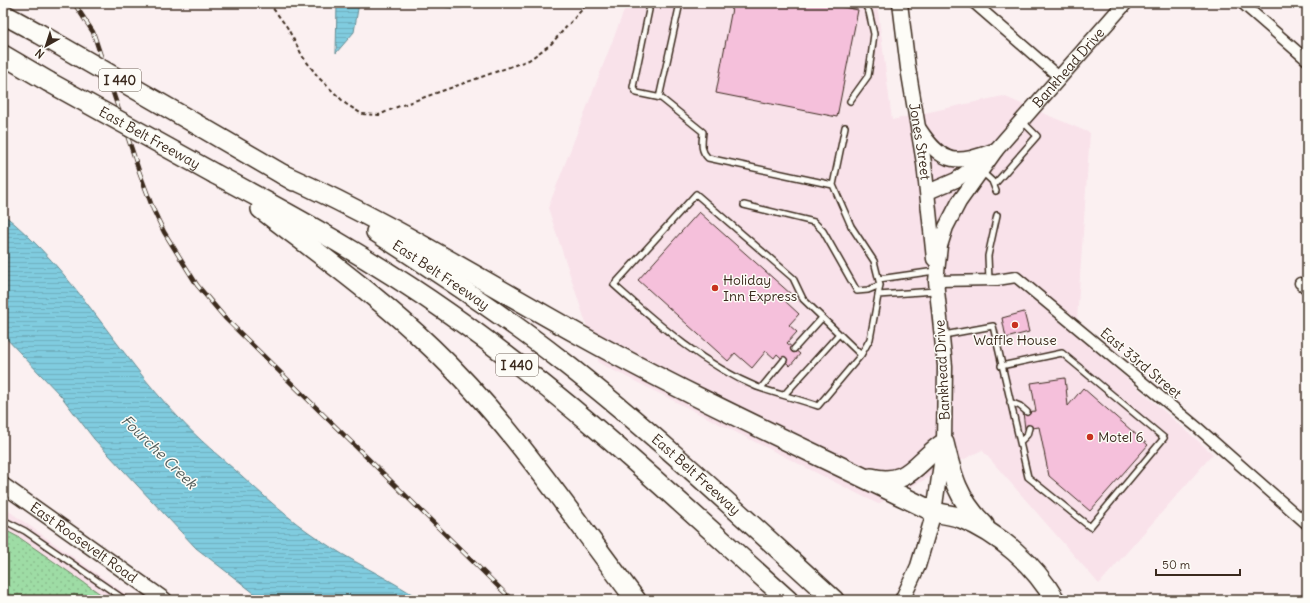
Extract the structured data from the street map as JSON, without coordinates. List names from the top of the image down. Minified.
{"streets":{"highway":["I 440","East Belt Freeway"],"main road":["Bankhead Drive","Jones Street","East Roosevelt Road"],"street":["East 33rd Street"]},"crossings":[["Bankhead Drive","Jones Street"],["Bankhead Drive","East 33rd Street"],["Jones Street","East 33rd Street"]],"water":["Fourche Creek"],"places":["Holiday Inn Express","Waffle House","Motel 6"],"scale_bar":"50 m","north":"bottom left"}
